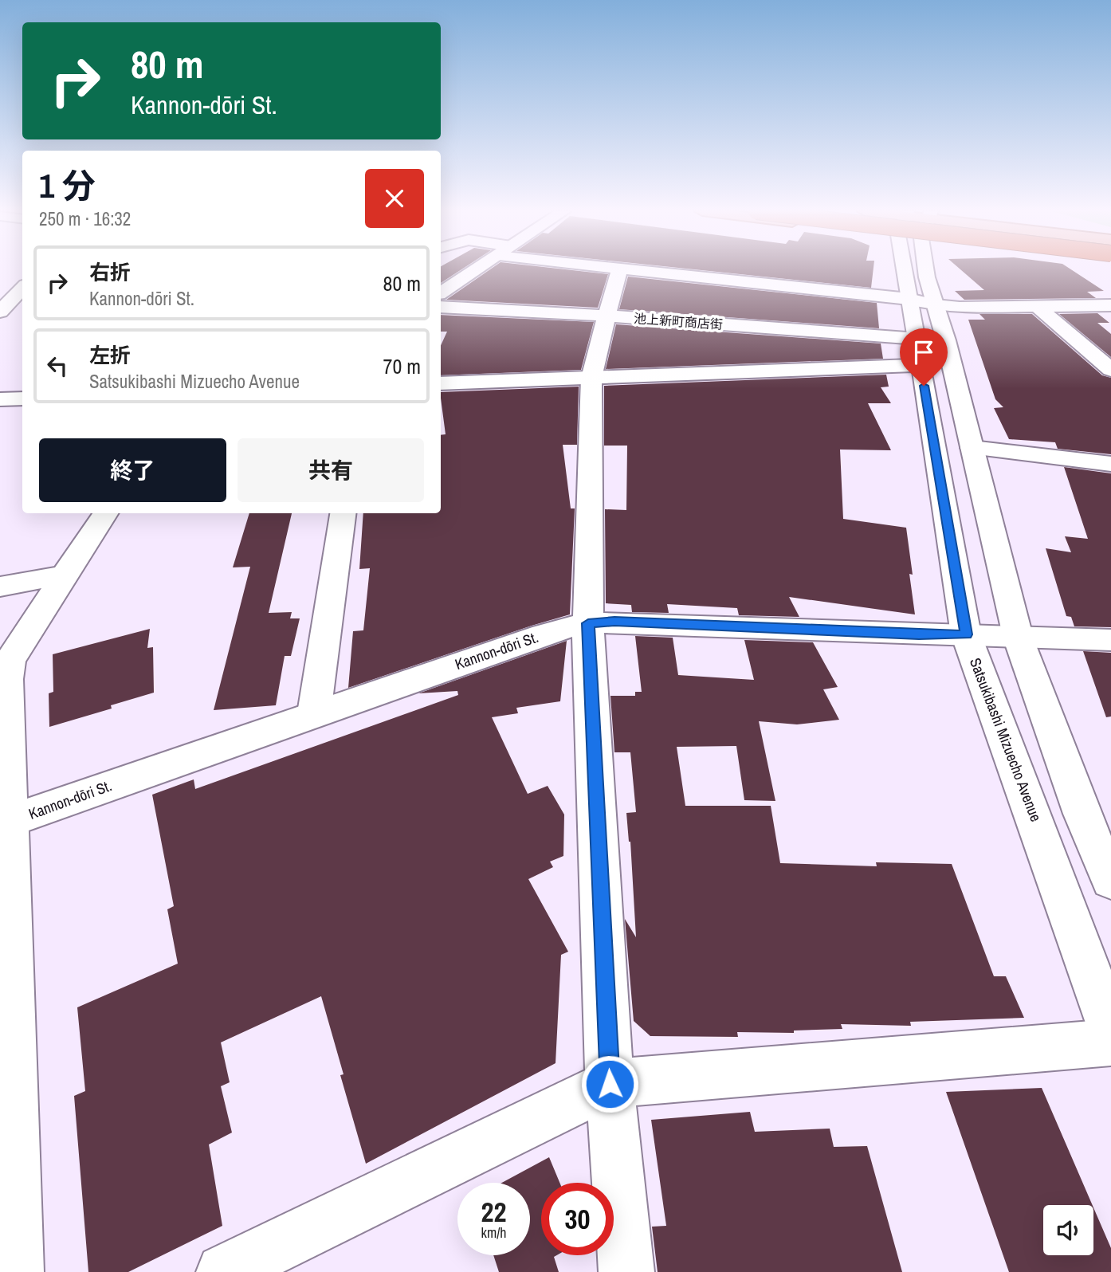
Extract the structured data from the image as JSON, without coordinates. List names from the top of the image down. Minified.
{"streets":{"street":["池上新町商店街","Kannon-dōri St.","Satsukibashi Mizuecho Avenue"]},"crossings":[["池上新町商店街","Satsukibashi Mizuecho Avenue"],["Kannon-dōri St.","Satsukibashi Mizuecho Avenue"]],"page":{"turn":["80 m","Kannon-dōri St."],"heading":["1 分","250 m · 16:32"],"list":[{"name":"右折","note":"Kannon-dōri St.","value":"80 m"},{"name":"左折","note":"Satsukibashi Mizuecho Avenue","value":"70 m"}],"buttons":["終了","共有"],"speed":"22 km/h","limit":"30"}}
